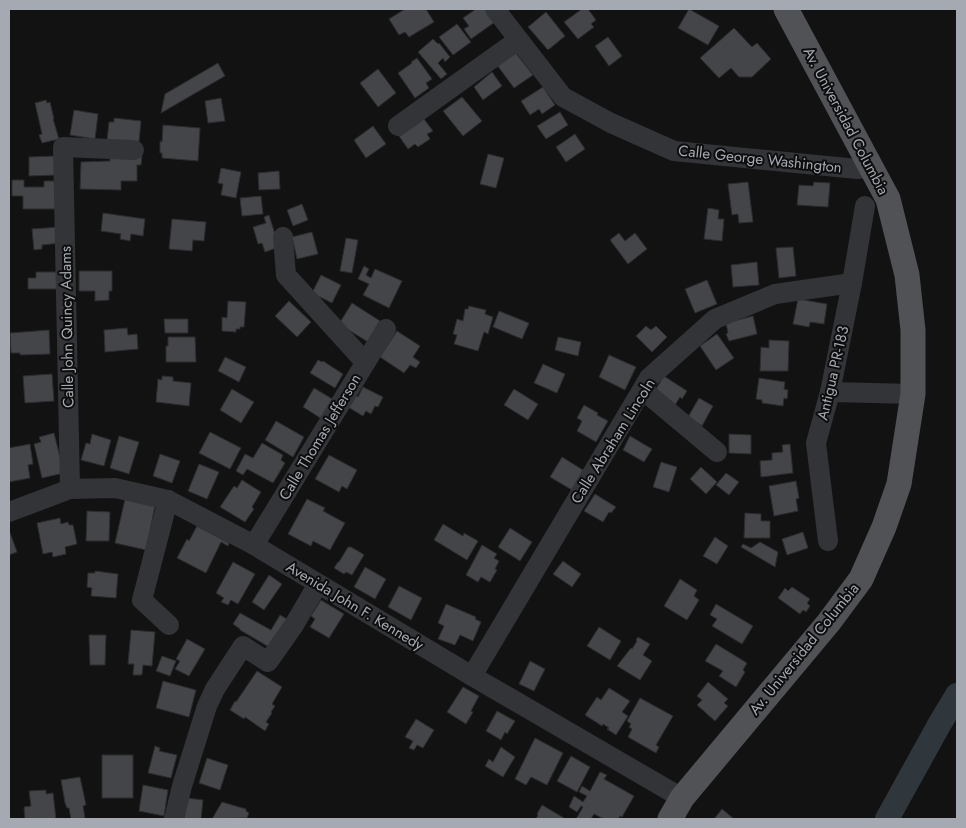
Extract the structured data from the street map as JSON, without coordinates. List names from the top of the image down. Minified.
{"streets":{"main road":["Av. Universidad Columbia"],"street":["Calle George Washington","Calle John Quincy Adams","Antigua PR-183","Calle Thomas Jefferson","Calle Abraham Lincoln","Avenida John F. Kennedy"]},"crossings":[["Av. Universidad Columbia","Calle George Washington"],["Av. Universidad Columbia","Avenida John F. Kennedy"],["Calle John Quincy Adams","Avenida John F. Kennedy"],["Antigua PR-183","Calle Abraham Lincoln"],["Calle Thomas Jefferson","Avenida John F. Kennedy"],["Calle Abraham Lincoln","Avenida John F. Kennedy"]]}
